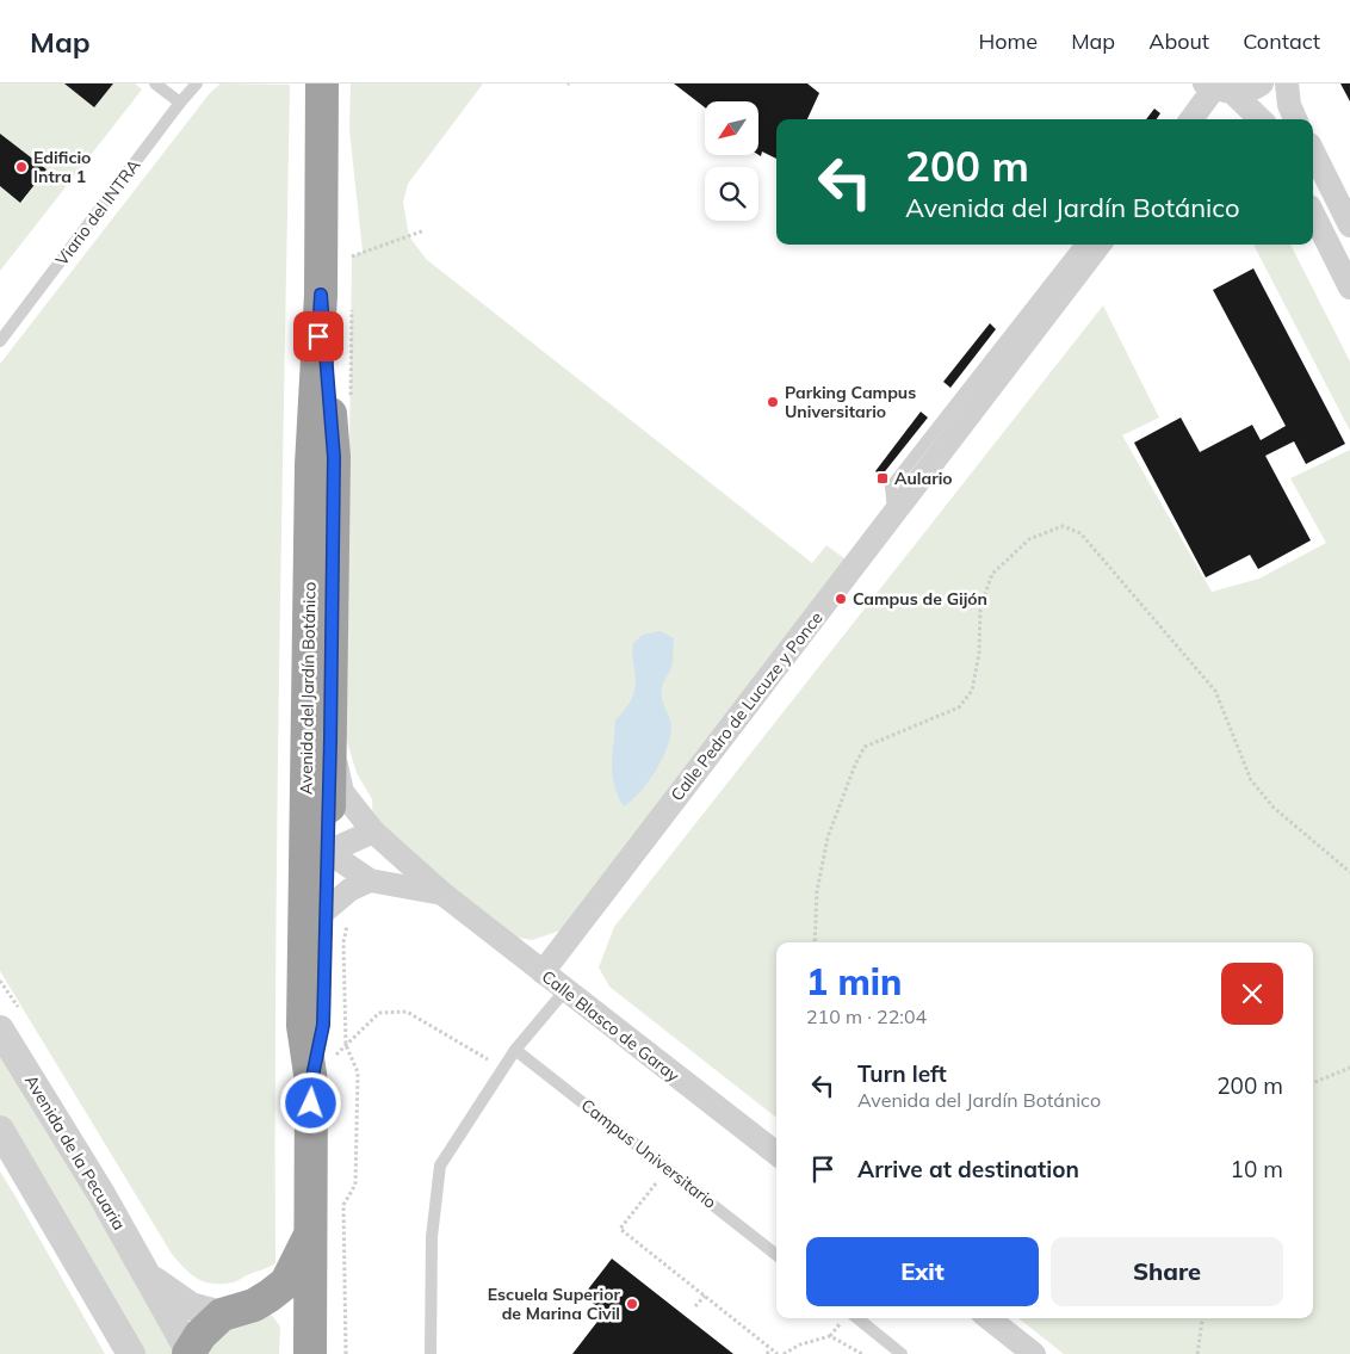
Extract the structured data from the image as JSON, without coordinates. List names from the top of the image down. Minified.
{"streets":{"highway":["Avenida del Jardín Botánico","Avenida de la Pecuaria"],"street":["Calle Pedro de Lucuze y Ponce","Calle Blasco de Garay"],"lane":["Viario del INTRA","Campus Universitario"]},"crossings":[["Avenida del Jardín Botánico","Calle Blasco de Garay"],["Avenida del Jardín Botánico","Avenida de la Pecuaria"],["Calle Pedro de Lucuze y Ponce","Calle Blasco de Garay"]],"places":{"other":["Edificio Intra 1","Parking Campus Universitario","Campus de Gijón","Escuela Superior de Marina Civil"],"transit":["Aulario"]},"north":"bottom left","page":{"header":"Map","nav":["Home","Map","About","Contact"],"turn":["200 m","Avenida del Jardín Botánico"],"heading":["1 min","210 m · 22:04"],"list":[{"name":"Turn left","note":"Avenida del Jardín Botánico","value":"200 m"},{"name":"Arrive at destination","value":"10 m"}],"buttons":["Exit","Share"]}}
